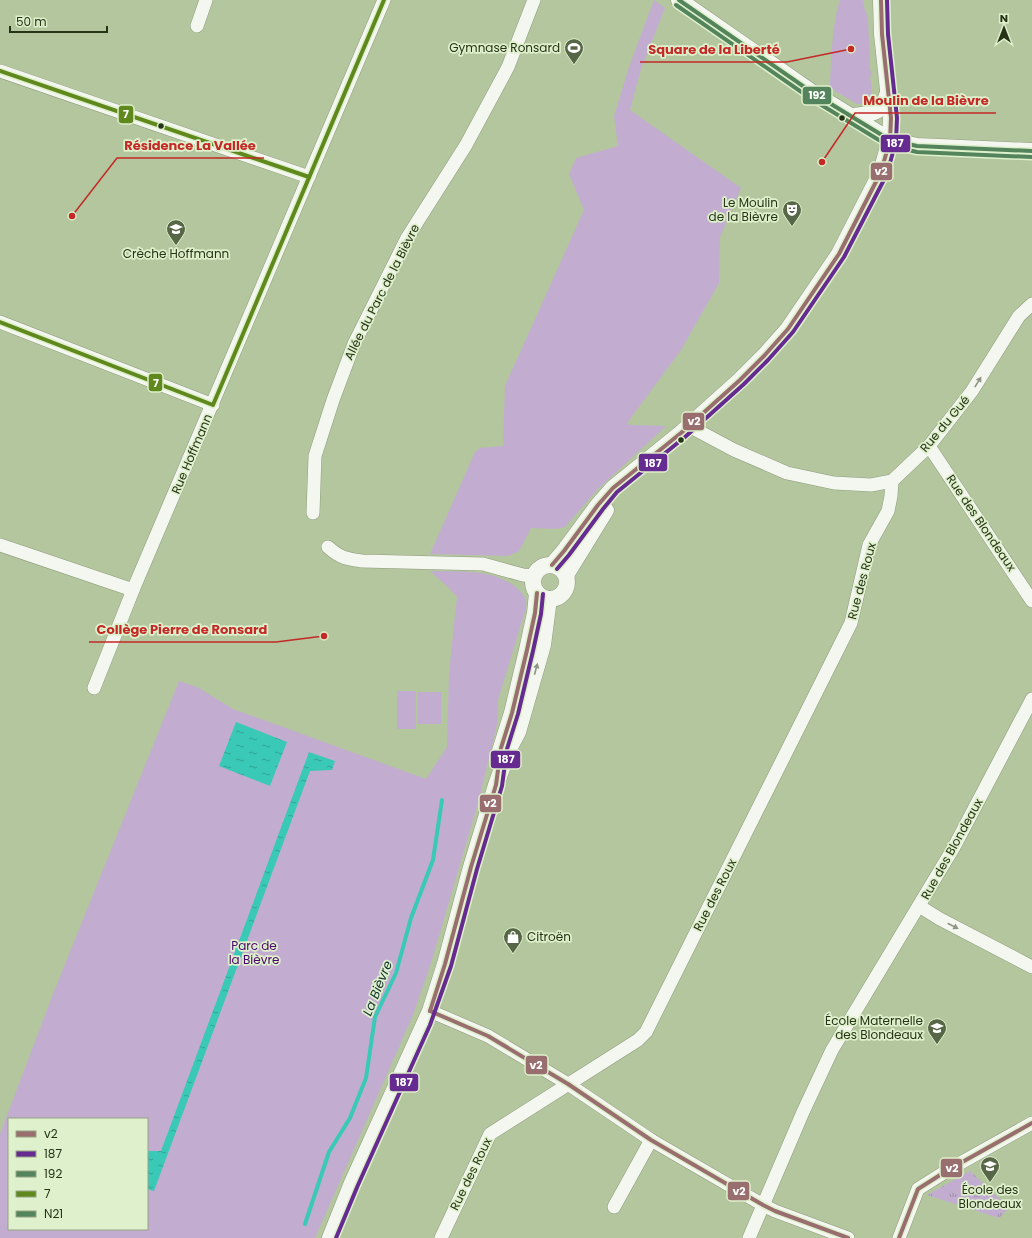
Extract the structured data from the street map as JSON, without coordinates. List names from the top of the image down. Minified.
{"streets":{"street":["Allée du Parc de la Bièvre","Rue du Gué","Rue Hoffmann","Rue des Blondeaux","Rue des Roux"]},"crossings":[["Rue du Gué","Rue des Blondeaux"],["Rue du Gué","Rue des Roux"]],"one_way":["Rue du Gué"],"water":["La Bièvre"],"parks":["Parc de la Bièvre"],"places":{"other":["Square de la Liberté","Moulin de la Bièvre","Résidence La Vallée","Collège Pierre de Ronsard"],"sports":["Gymnase Ronsard"],"theatre":["Le Moulin de la Bièvre"],"school or university":["Crèche Hoffmann","École Maternelle des Blondeaux","École des Blondeaux"],"shop":["Citroën"]},"lines":["transit line v2","transit line 187","transit line 192","transit line 7","transit line N21"],"legend":["v2","187","192","7","N21"],"scale_bar":"50 m","north":"top"}
